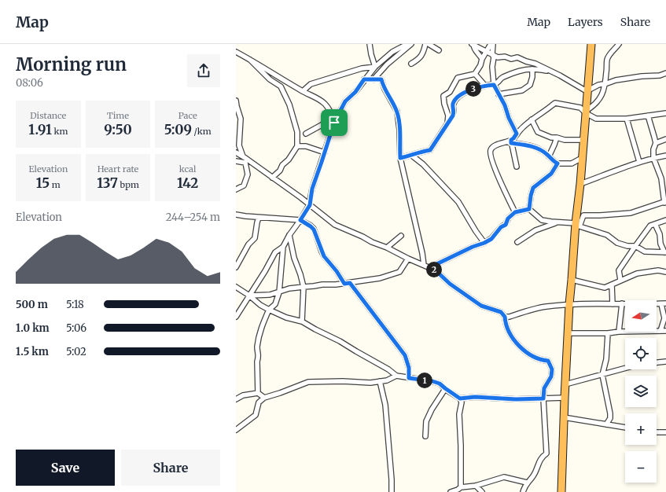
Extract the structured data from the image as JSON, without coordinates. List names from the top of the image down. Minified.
{"north":"left","page":{"header":"Map","nav":["Map","Layers","Share"],"heading":["Morning run","08:06"],"pins":["3","2","1"],"stats":[["Distance","1.91 km"],["Time","9:50"],["Pace","5:09 /km"],["Elevation","15 m"],["Heart rate","137 bpm"],["kcal","142"]],"chart":["Elevation","244–254 m"],"list":[{"name":"500 m","note":"5:18"},{"name":"1.0 km","note":"5:06"},{"name":"1.5 km","note":"5:02"}],"map_buttons":["+","−"],"buttons":["Save","Share"]}}
